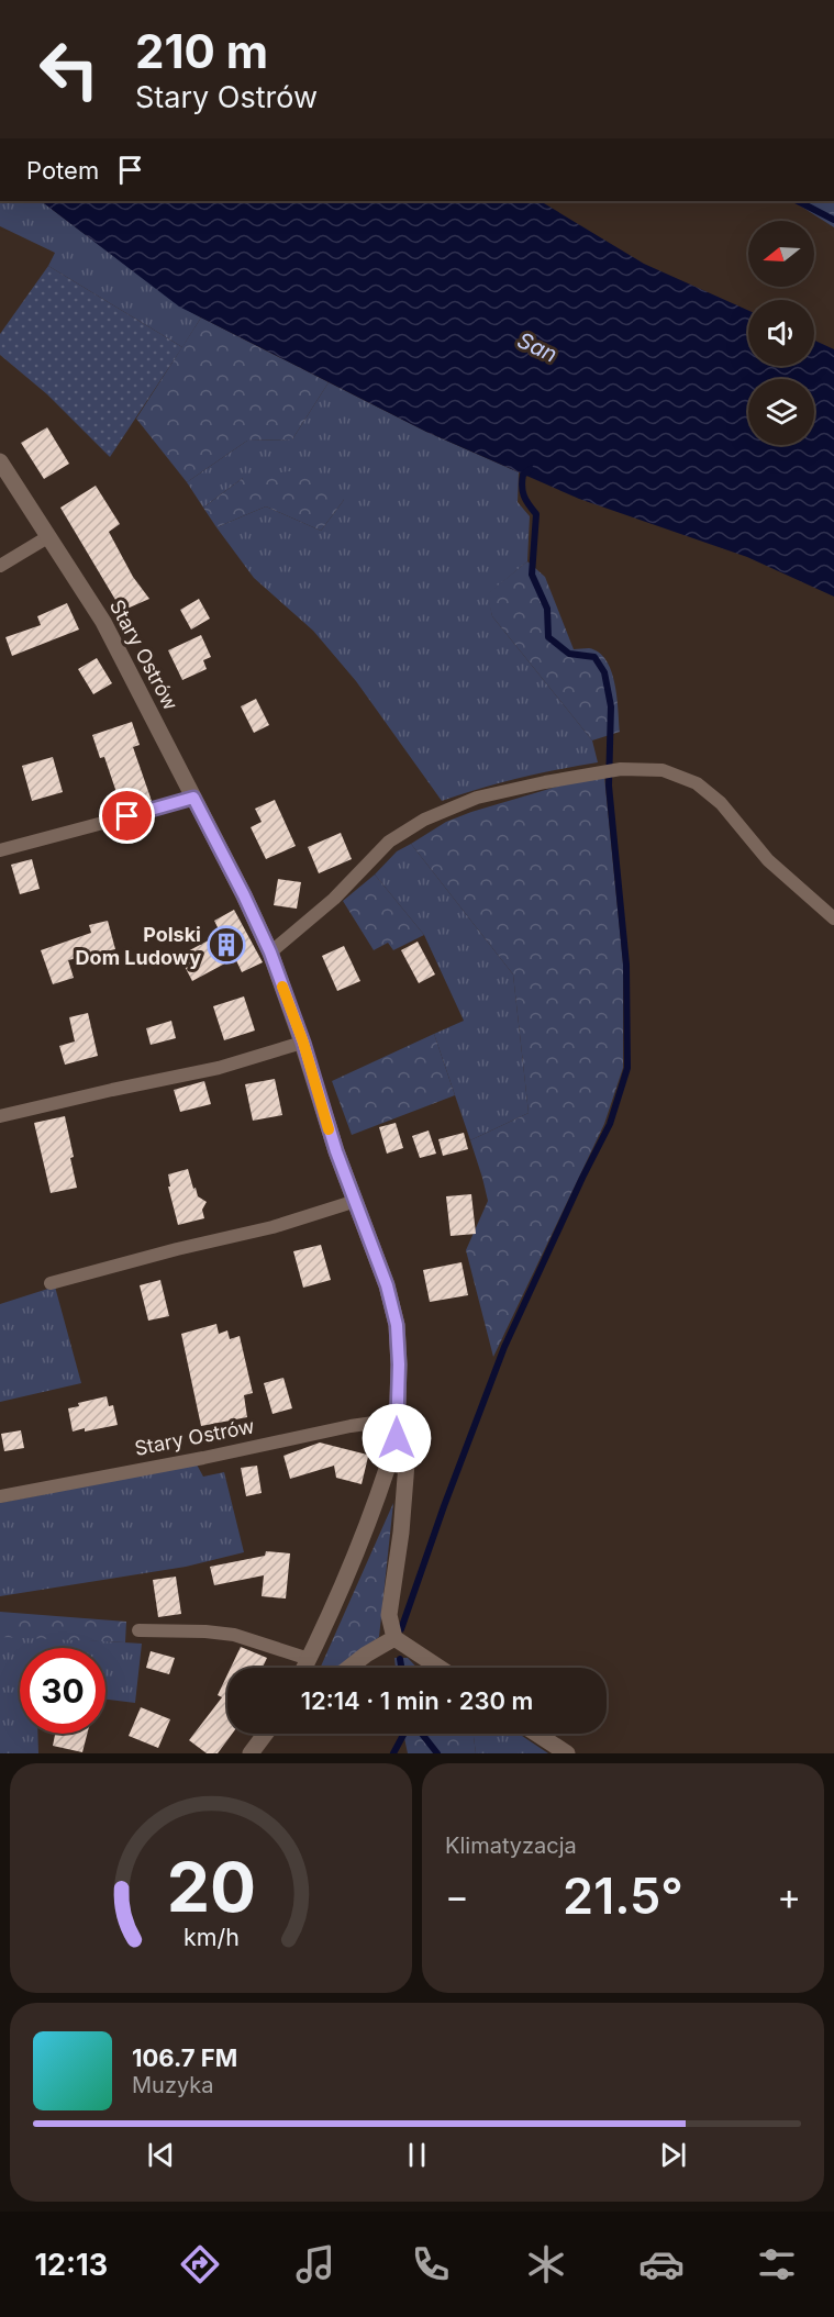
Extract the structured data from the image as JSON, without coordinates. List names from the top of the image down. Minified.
{"streets":{"street":["Stary Ostrów"]},"water":["San"],"places":{"building":["Polski Dom Ludowy"]},"north":"left","page":{"turn":["210 m","Stary Ostrów"],"then":"Potem","limit":"30","trip":"12:14 · 1 min · 230 m","tile":"Klimatyzacja","heat":["−","21.5°","+"],"song":["106.7 FM","Muzyka"],"tabs":"12:13","gauge":["20","km/h"]}}
